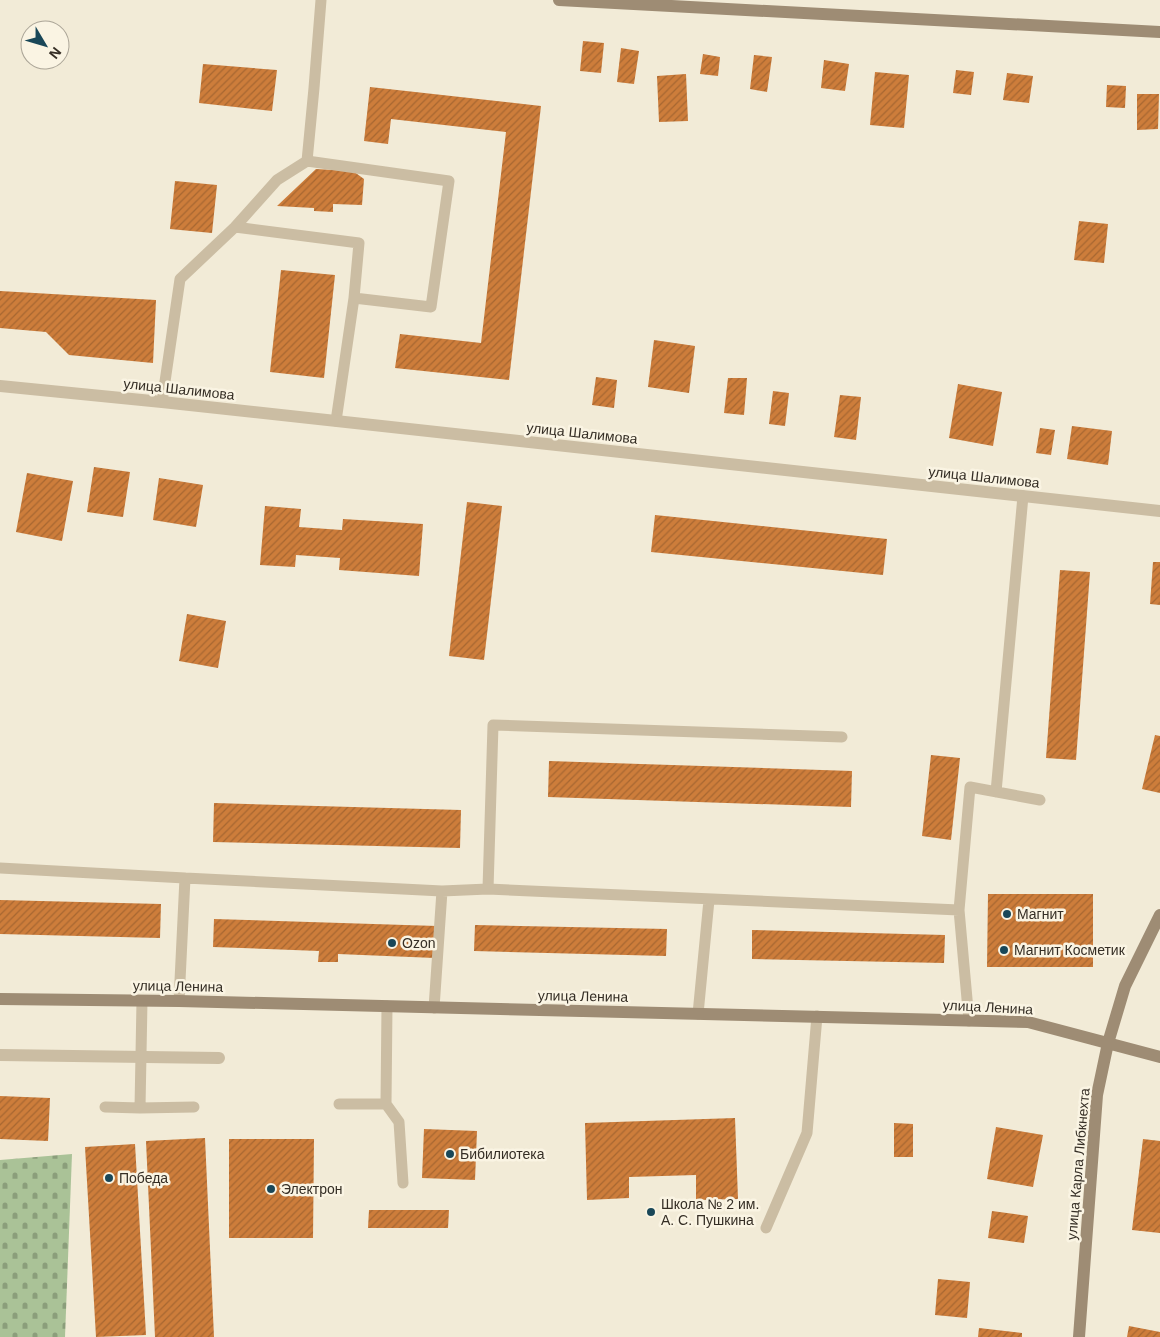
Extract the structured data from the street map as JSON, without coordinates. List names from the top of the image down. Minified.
{"streets":{"street":["улица Шалимова","улица Ленина","улица Карла Либкнехта"]},"crossings":[["улица Ленина","улица Карла Либкнехта"]],"places":["Магнит","Ozon","Магнит Косметик","Бибилиотека","Победа","Электрон","Школа № 2 им. А. С. Пушкина"],"north":"bottom right"}
